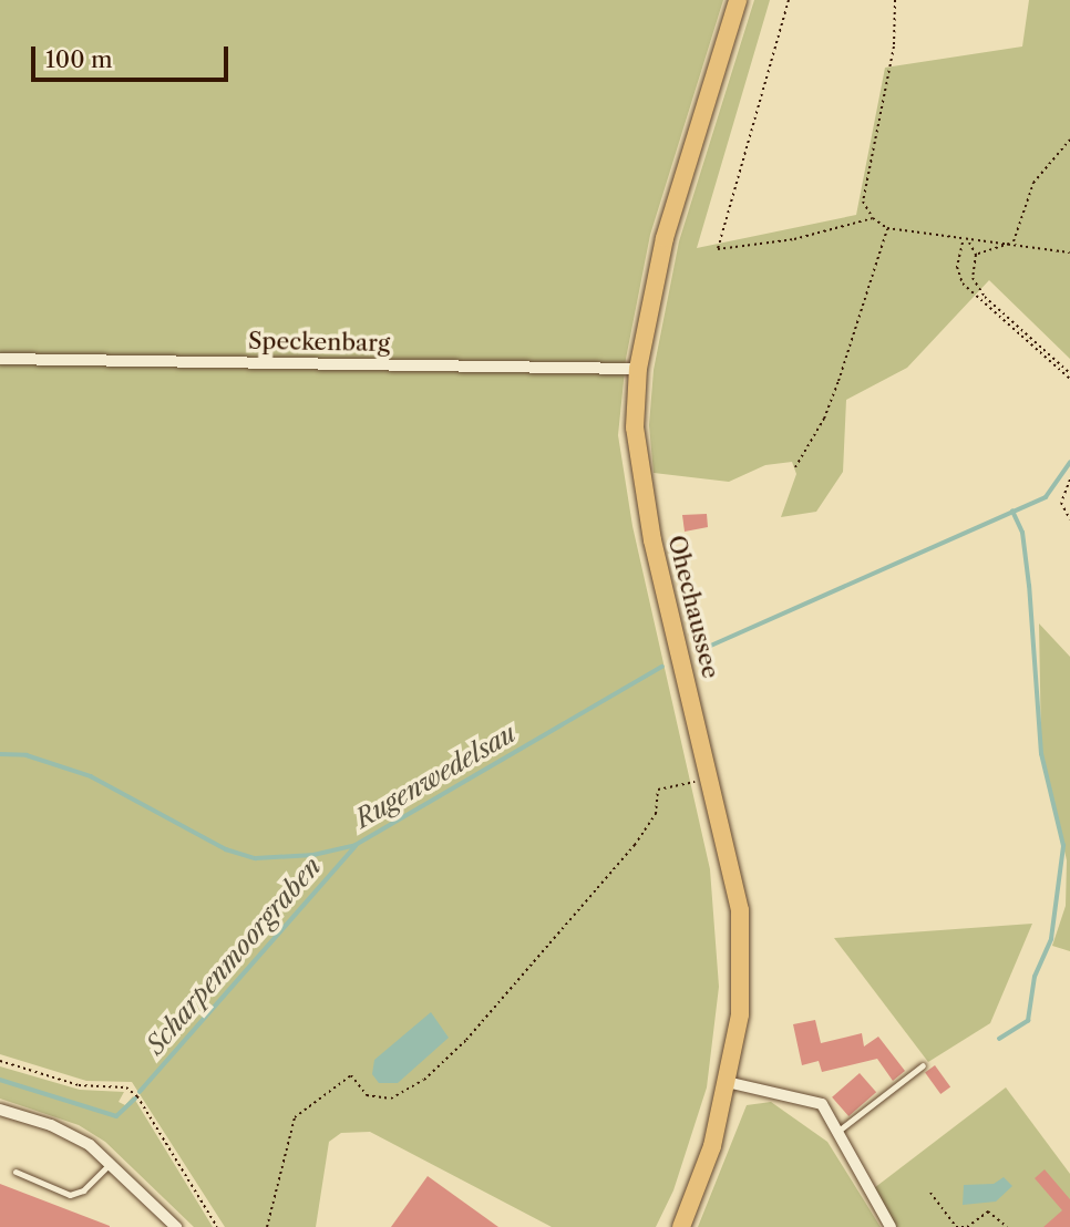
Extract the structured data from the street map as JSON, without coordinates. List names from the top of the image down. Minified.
{"streets":{"main road":["Ohechaussee"],"street":["Speckenbarg"]},"crossings":[["Speckenbarg","Ohechaussee"]],"water":["Rugenwedelsau","Scharpenmoorgraben"],"scale_bar":"100 m"}
